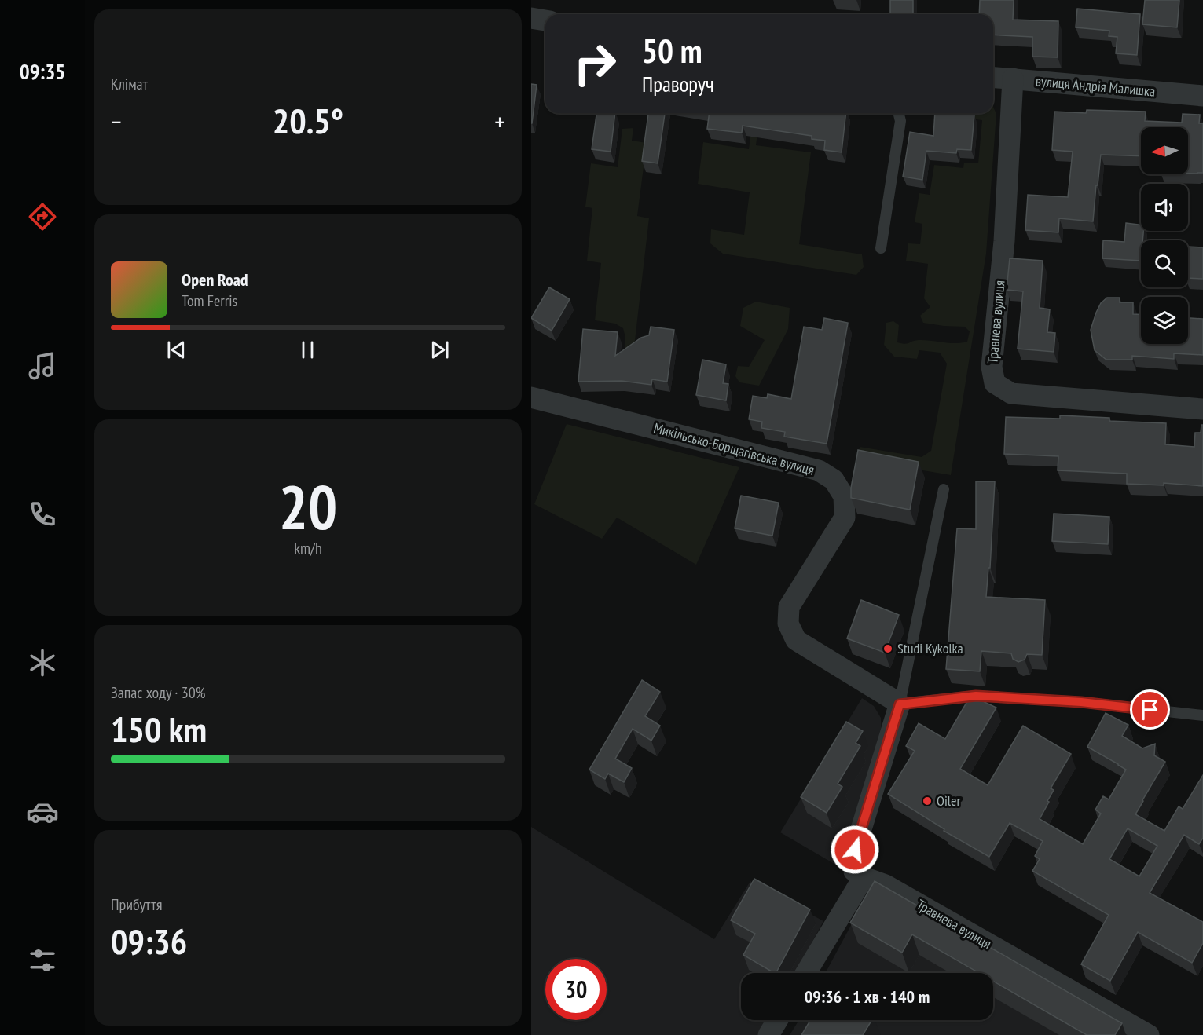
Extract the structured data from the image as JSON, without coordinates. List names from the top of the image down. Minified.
{"streets":{"street":["вулиця Андрія Малишка","Травнева вулиця","Микільсько-Борщагівська вулиця"]},"crossings":[["вулиця Андрія Малишка","Травнева вулиця"]],"places":["Studi Kykolka","Oiler"],"north":"left","page":{"tabs":"09:35","tile":["Клімат",["20","km/h"],["Запас ходу · 30%","150 km"],["Прибуття","09:36"]],"turn":["50 m","Праворуч"],"heat":["−","20.5°","+"],"song":["Open Road","Tom Ferris"],"limit":"30","trip":"09:36 · 1 хв · 140 m"}}
